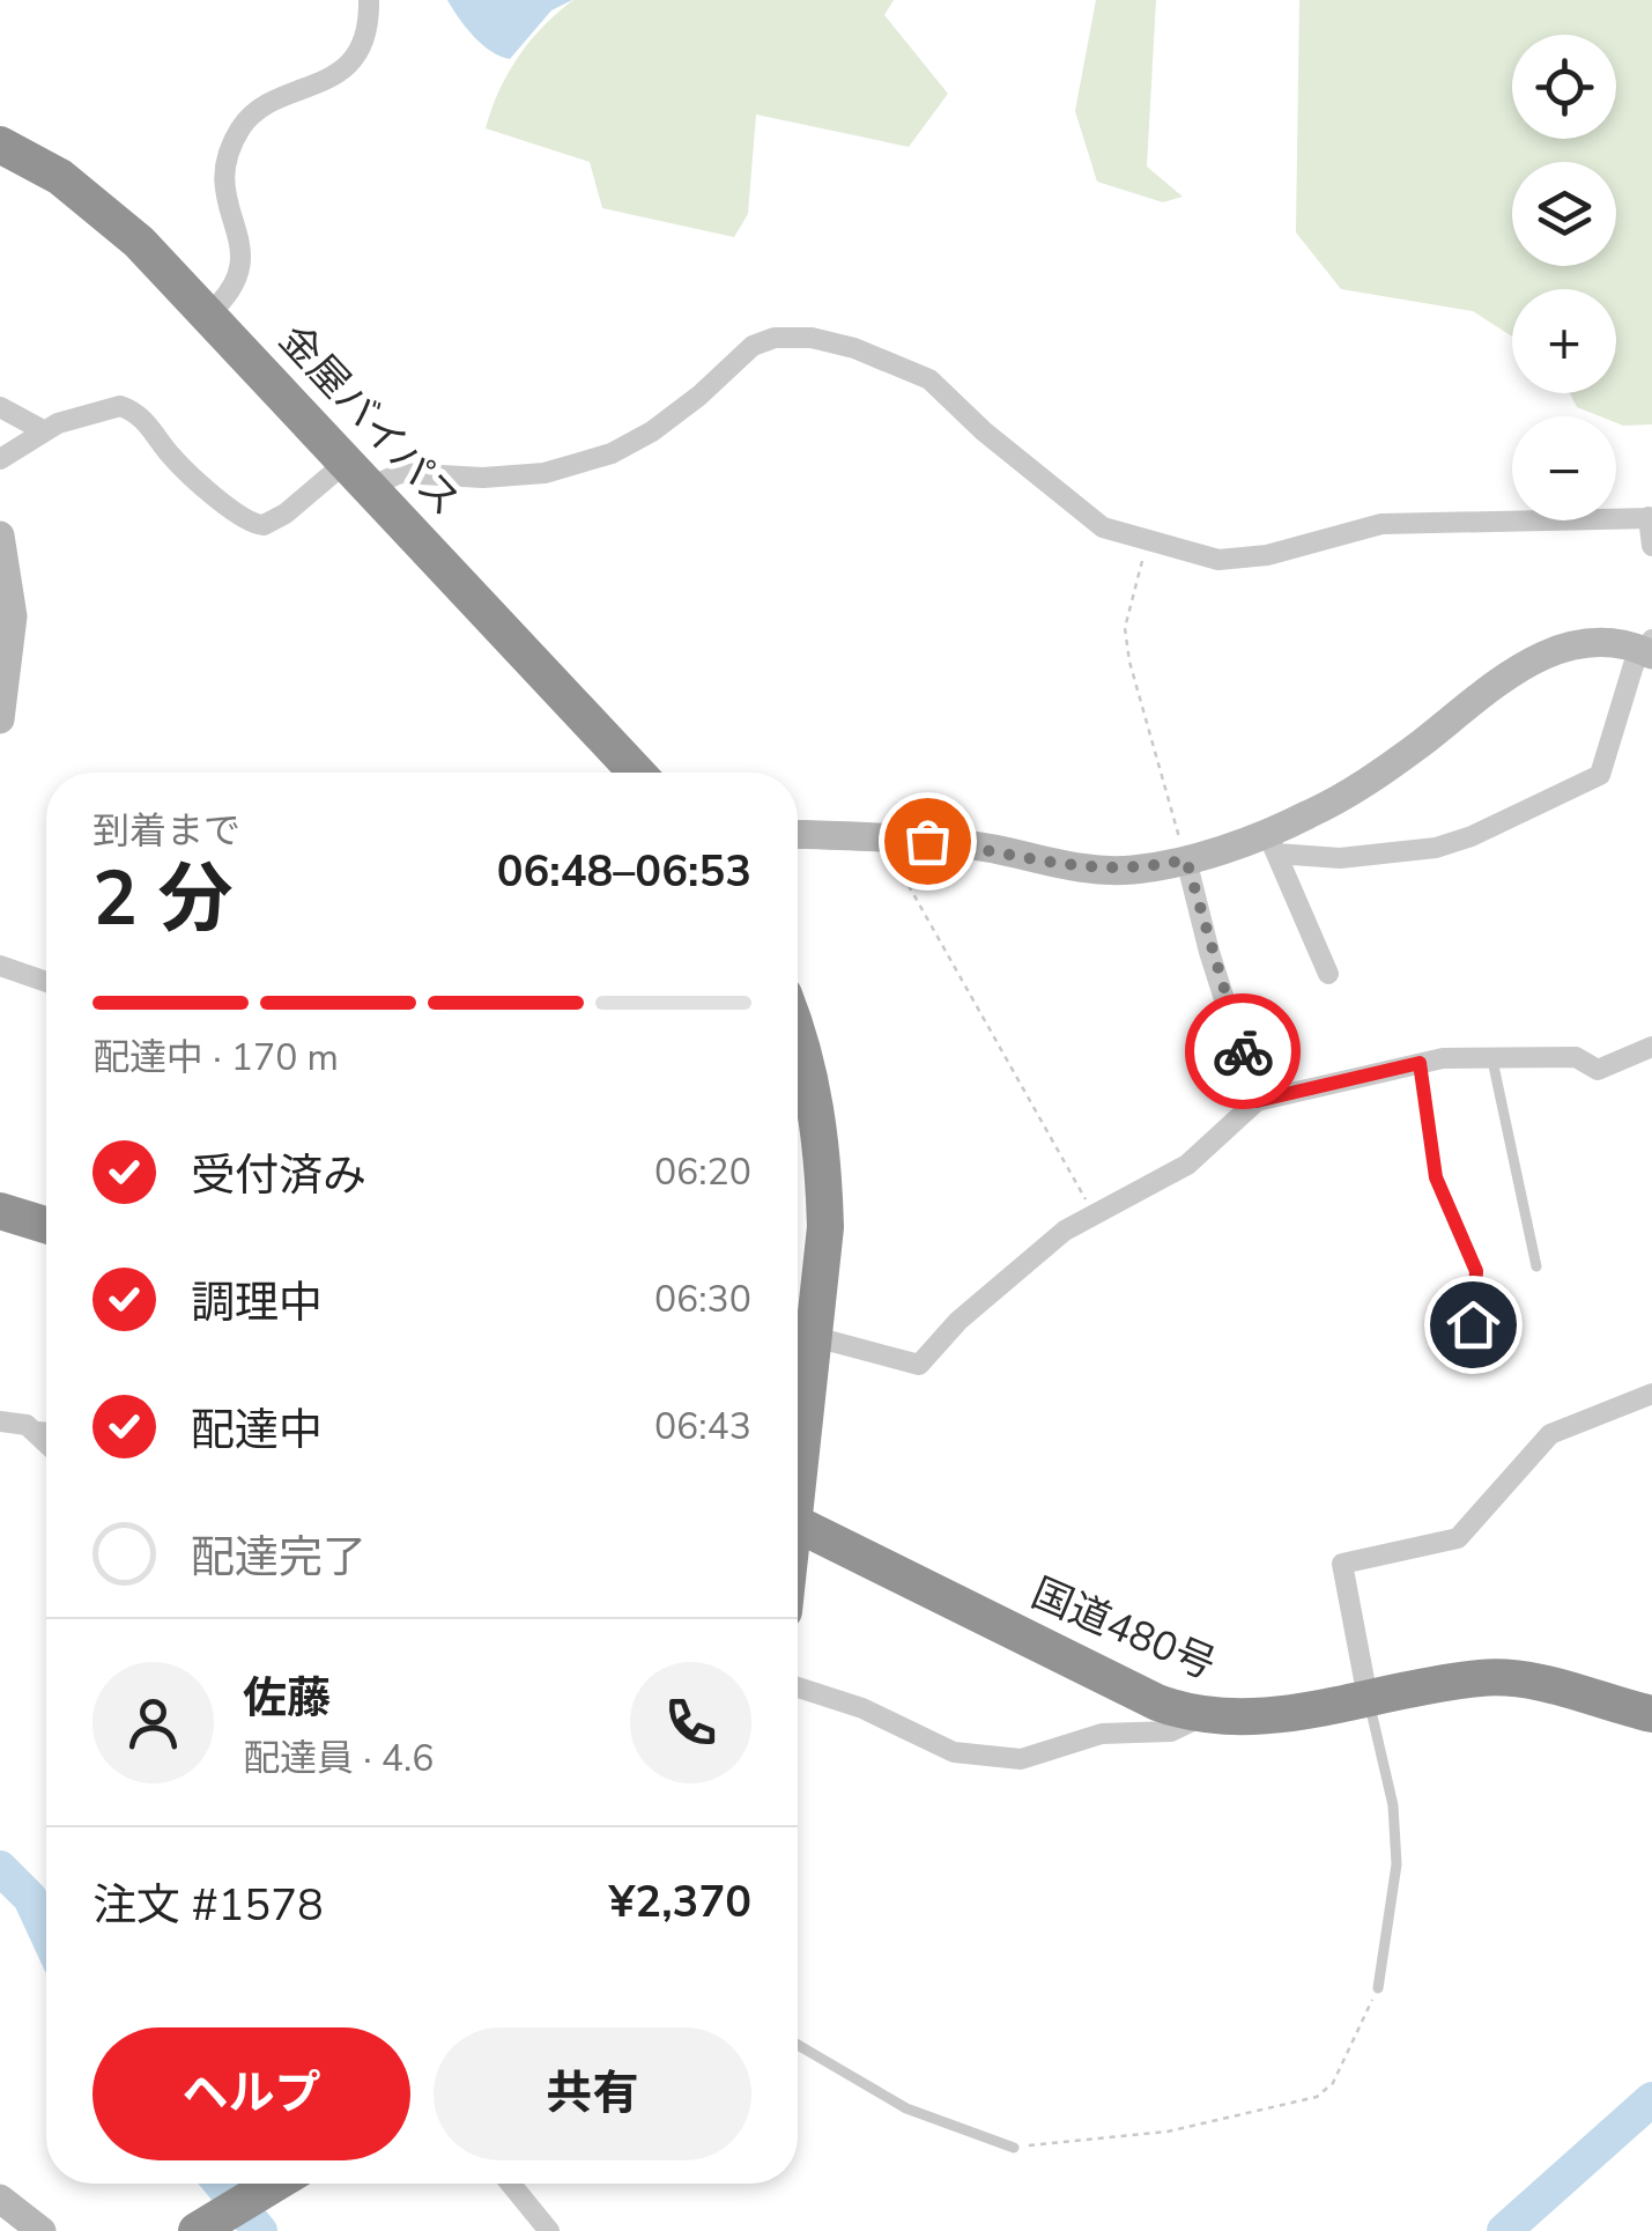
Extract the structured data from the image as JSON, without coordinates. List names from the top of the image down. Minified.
{"streets":{"highway":["金屋バイパス","国道480号"]},"page":{"map_buttons":["+","−"],"heading":["2 分","到着まで","06:48–06:53"],"panel":["佐藤","配達員 · 4.6","注文 #1578","¥2,370"],"bar":"配達中 · 170 m","list":[["受付済み","06:20"],["調理中","06:30"],["配達中","06:43"],"配達完了"],"buttons":["ヘルプ","共有"]}}
